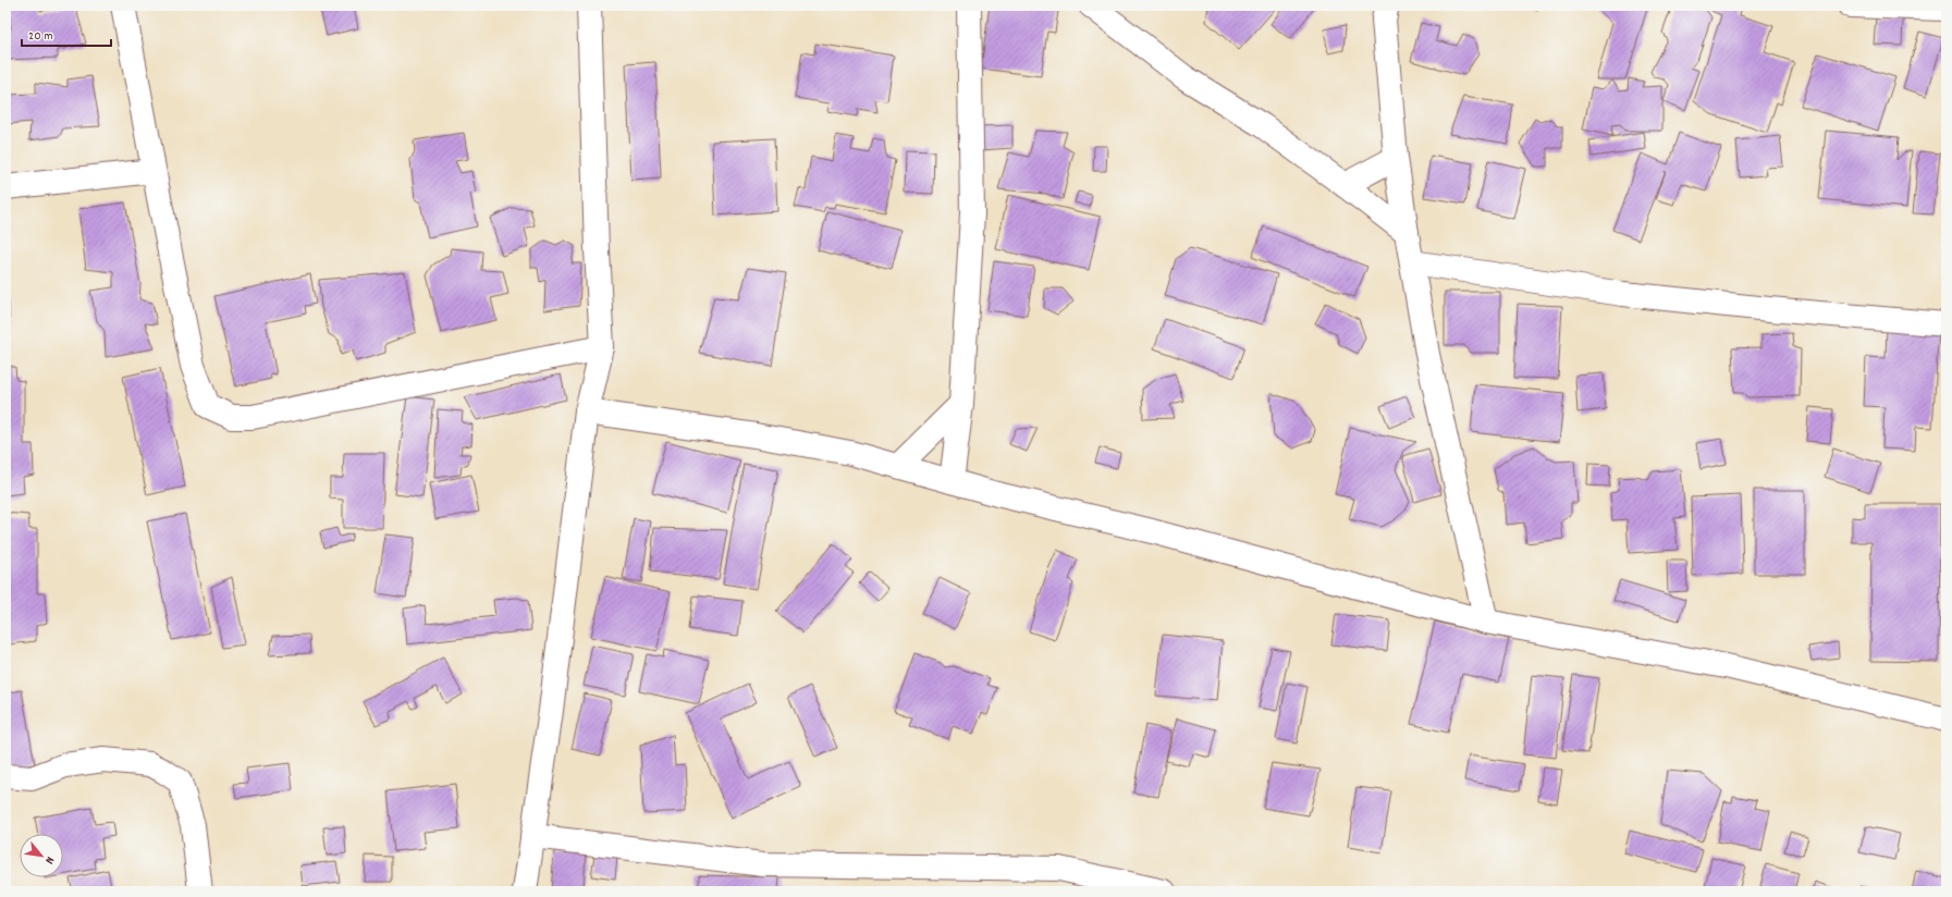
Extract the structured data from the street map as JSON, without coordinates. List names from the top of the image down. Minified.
{"scale_bar":"20 m","north":"bottom right"}
